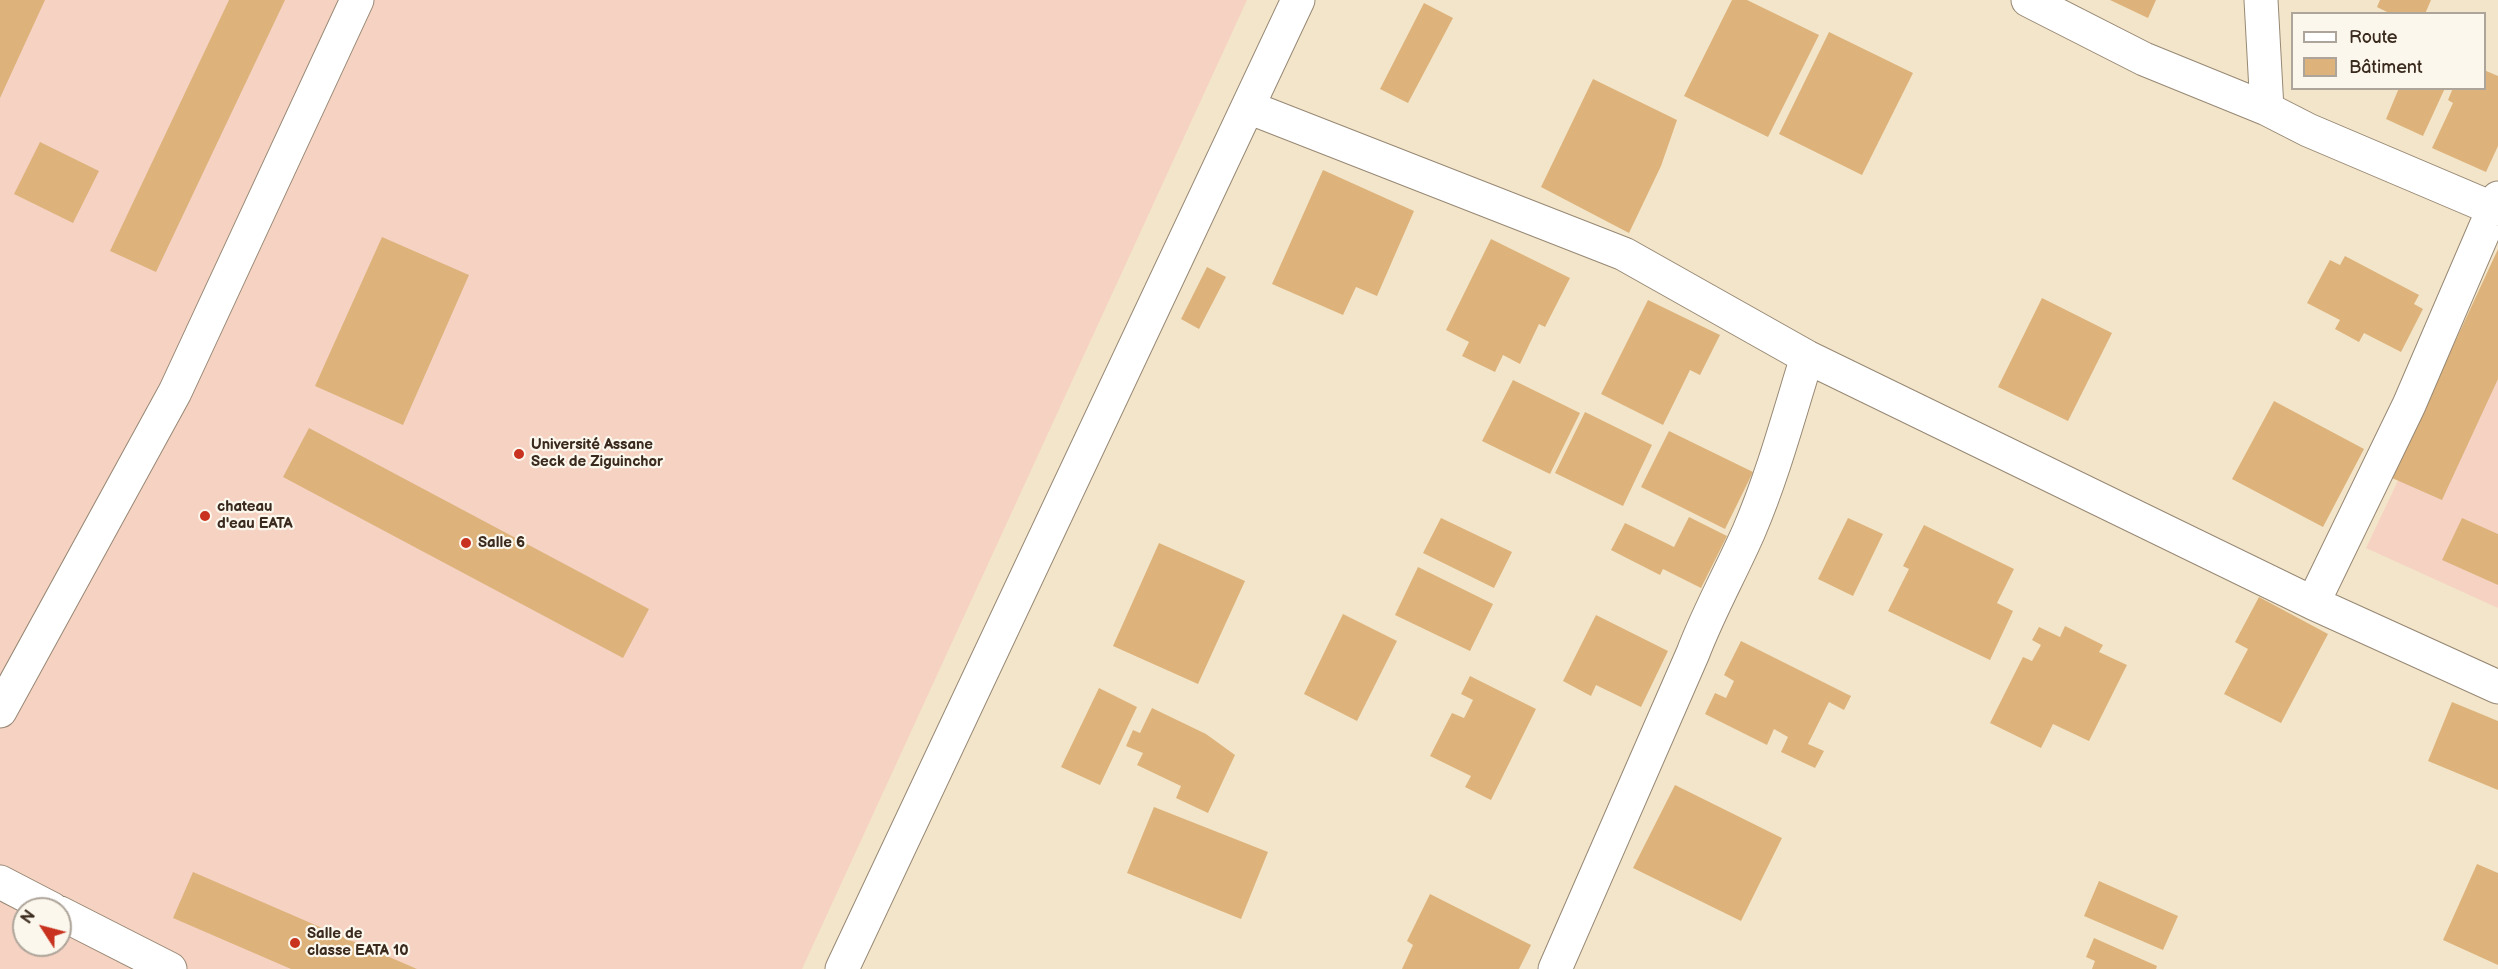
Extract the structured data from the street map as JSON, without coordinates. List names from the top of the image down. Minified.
{"places":["Université Assane Seck de Ziguinchor","chateau d'eau EATA","Salle 6","Salle de classe EATA 10"],"legend":["Route","Bâtiment"],"north":"top left"}
